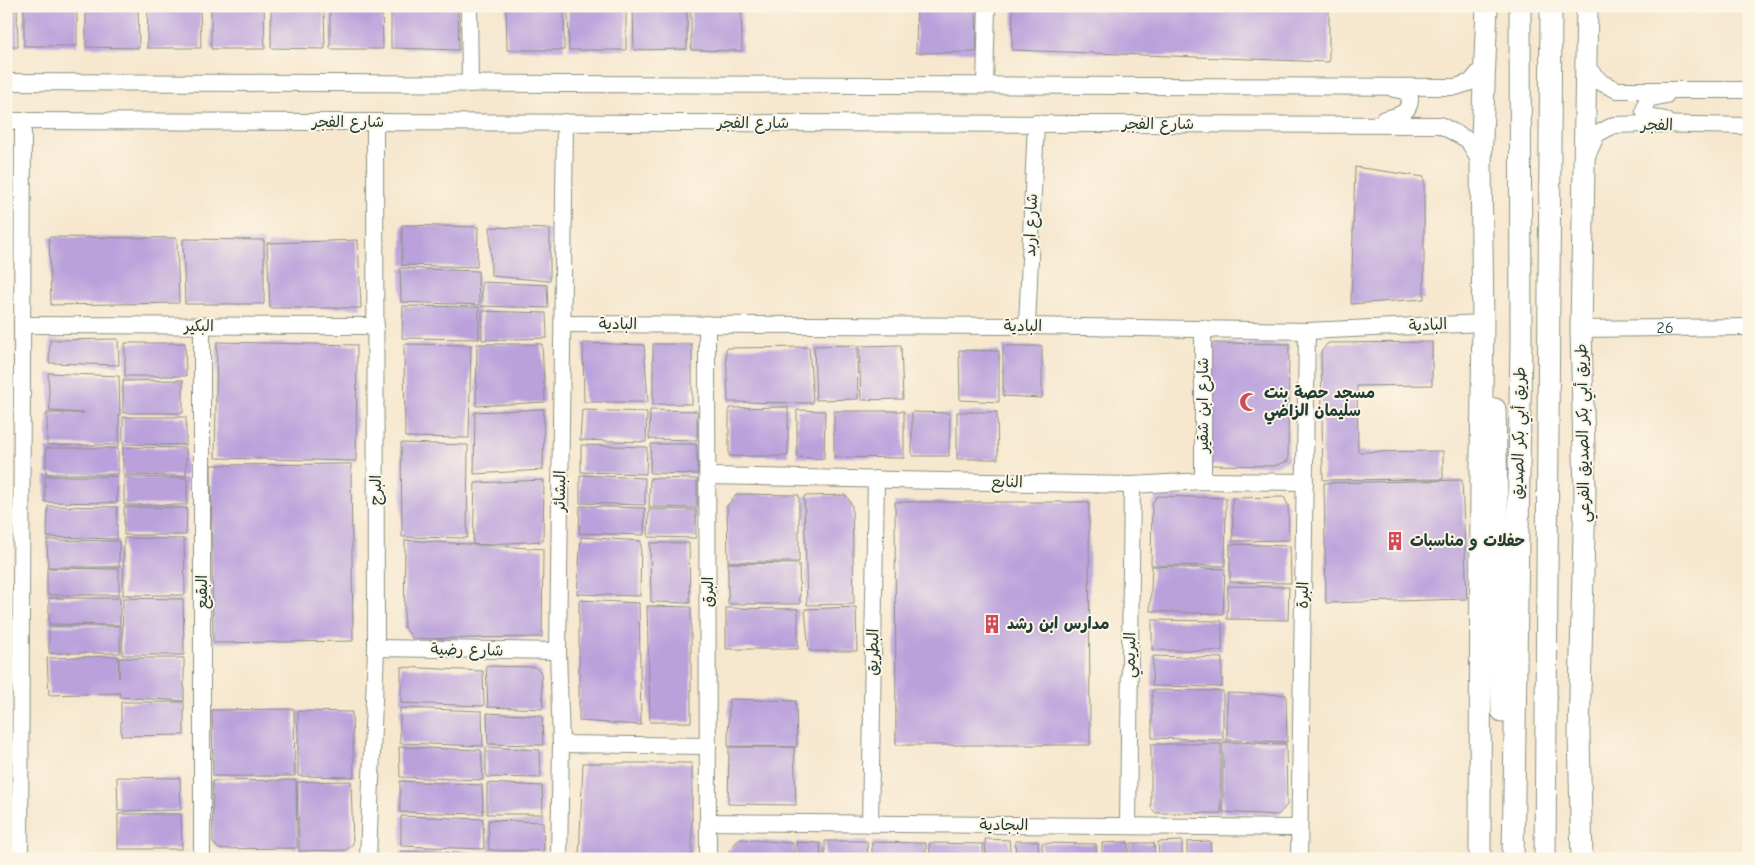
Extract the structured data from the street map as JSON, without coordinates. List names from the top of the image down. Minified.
{"streets":{"main road":["طريق أبي بكر الصديق","طريق أبي بكر الصديق الفرعي"],"street":["شارع الفجر","الفجر","شارع اربد","البادية","البكير","26","شارع ابن شقير","النابع","البرج","البشائر","البقيع","البرق","البرة","شارع رضية","البطريق","البريمي","البجادية"]},"crossings":[["شارع الفجر","شارع اربد"],["شارع الفجر","البرج"],["شارع الفجر","البشائر"],["الفجر","طريق أبي بكر الصديق الفرعي"],["شارع اربد","البادية"],["البادية","شارع ابن شقير"],["البادية","البشائر"],["البادية","البرق"],["البادية","البرة"],["البكير","البرج"],["البكير","البقيع"],["26","طريق أبي بكر الصديق الفرعي"],["شارع ابن شقير","النابع"],["النابع","البرق"],["النابع","البرة"],["النابع","البطريق"],["النابع","البريمي"],["البرج","شارع رضية"],["البشائر","شارع رضية"],["البرق","البجادية"],["البرة","البجادية"],["البطريق","البجادية"],["البريمي","البجادية"]],"places":{"mosque":["مسجد حصة بنت سليمان الزاضي"],"building":["حفلات و مناسبات","مدارس ابن رشد"]}}
